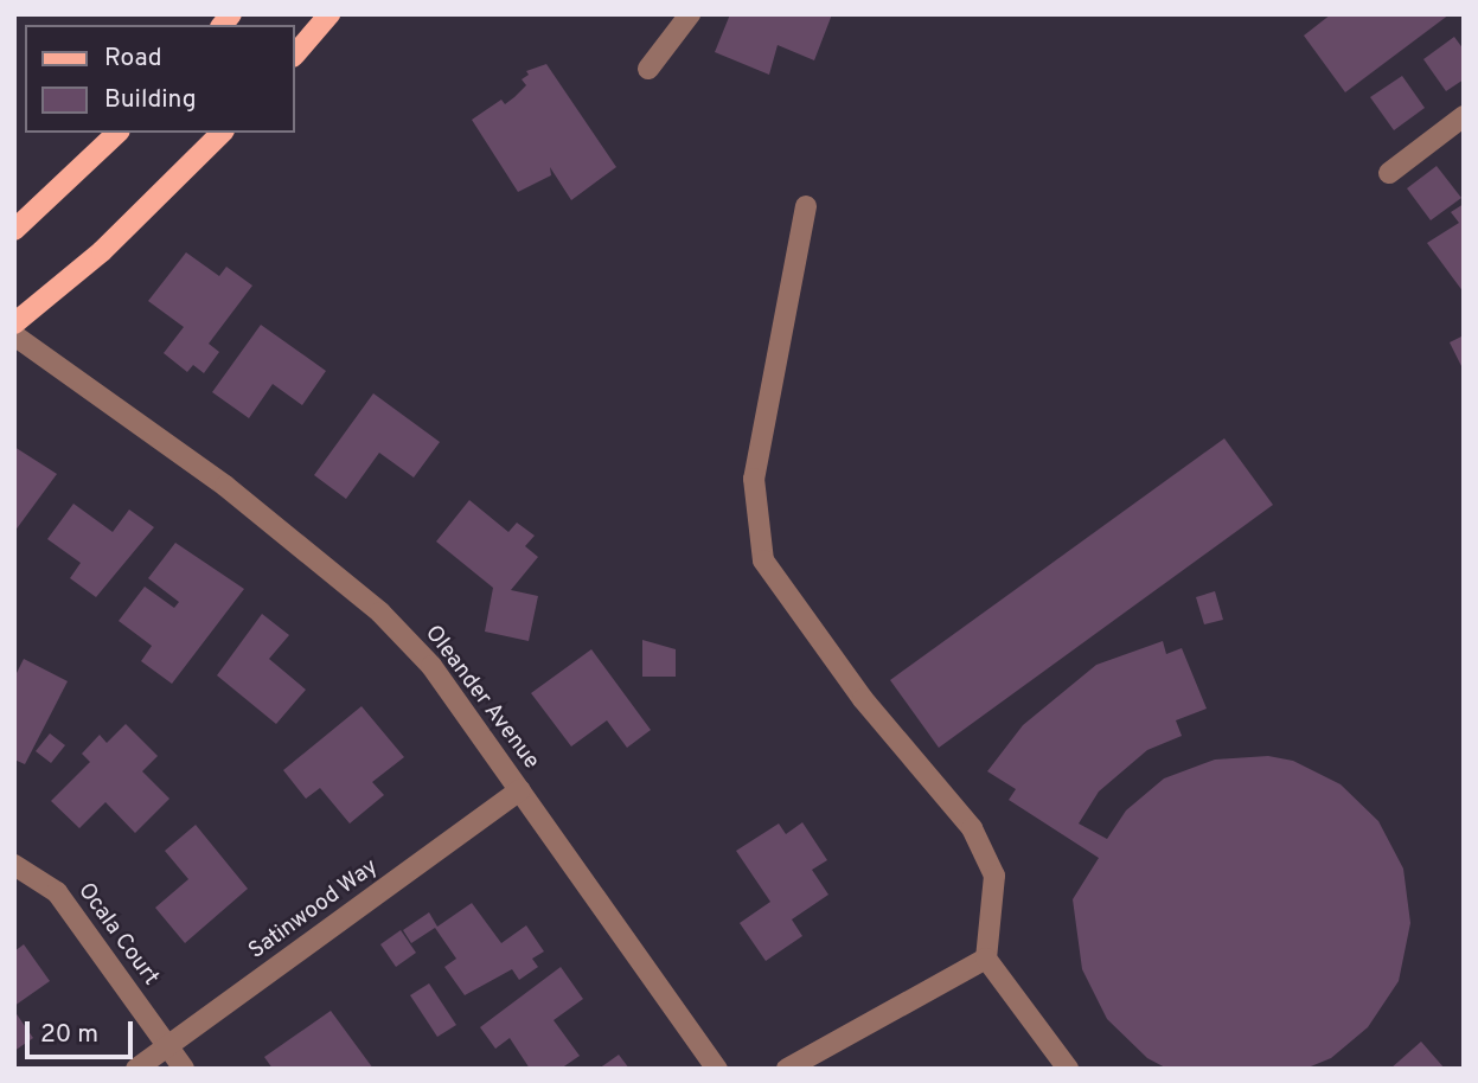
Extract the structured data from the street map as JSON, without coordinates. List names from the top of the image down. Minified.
{"streets":{"street":["Oleander Avenue","Satinwood Way","Ocala Court"]},"crossings":[["Oleander Avenue","Satinwood Way"],["Satinwood Way","Ocala Court"]],"legend":["Road","Building"],"scale_bar":"20 m"}
